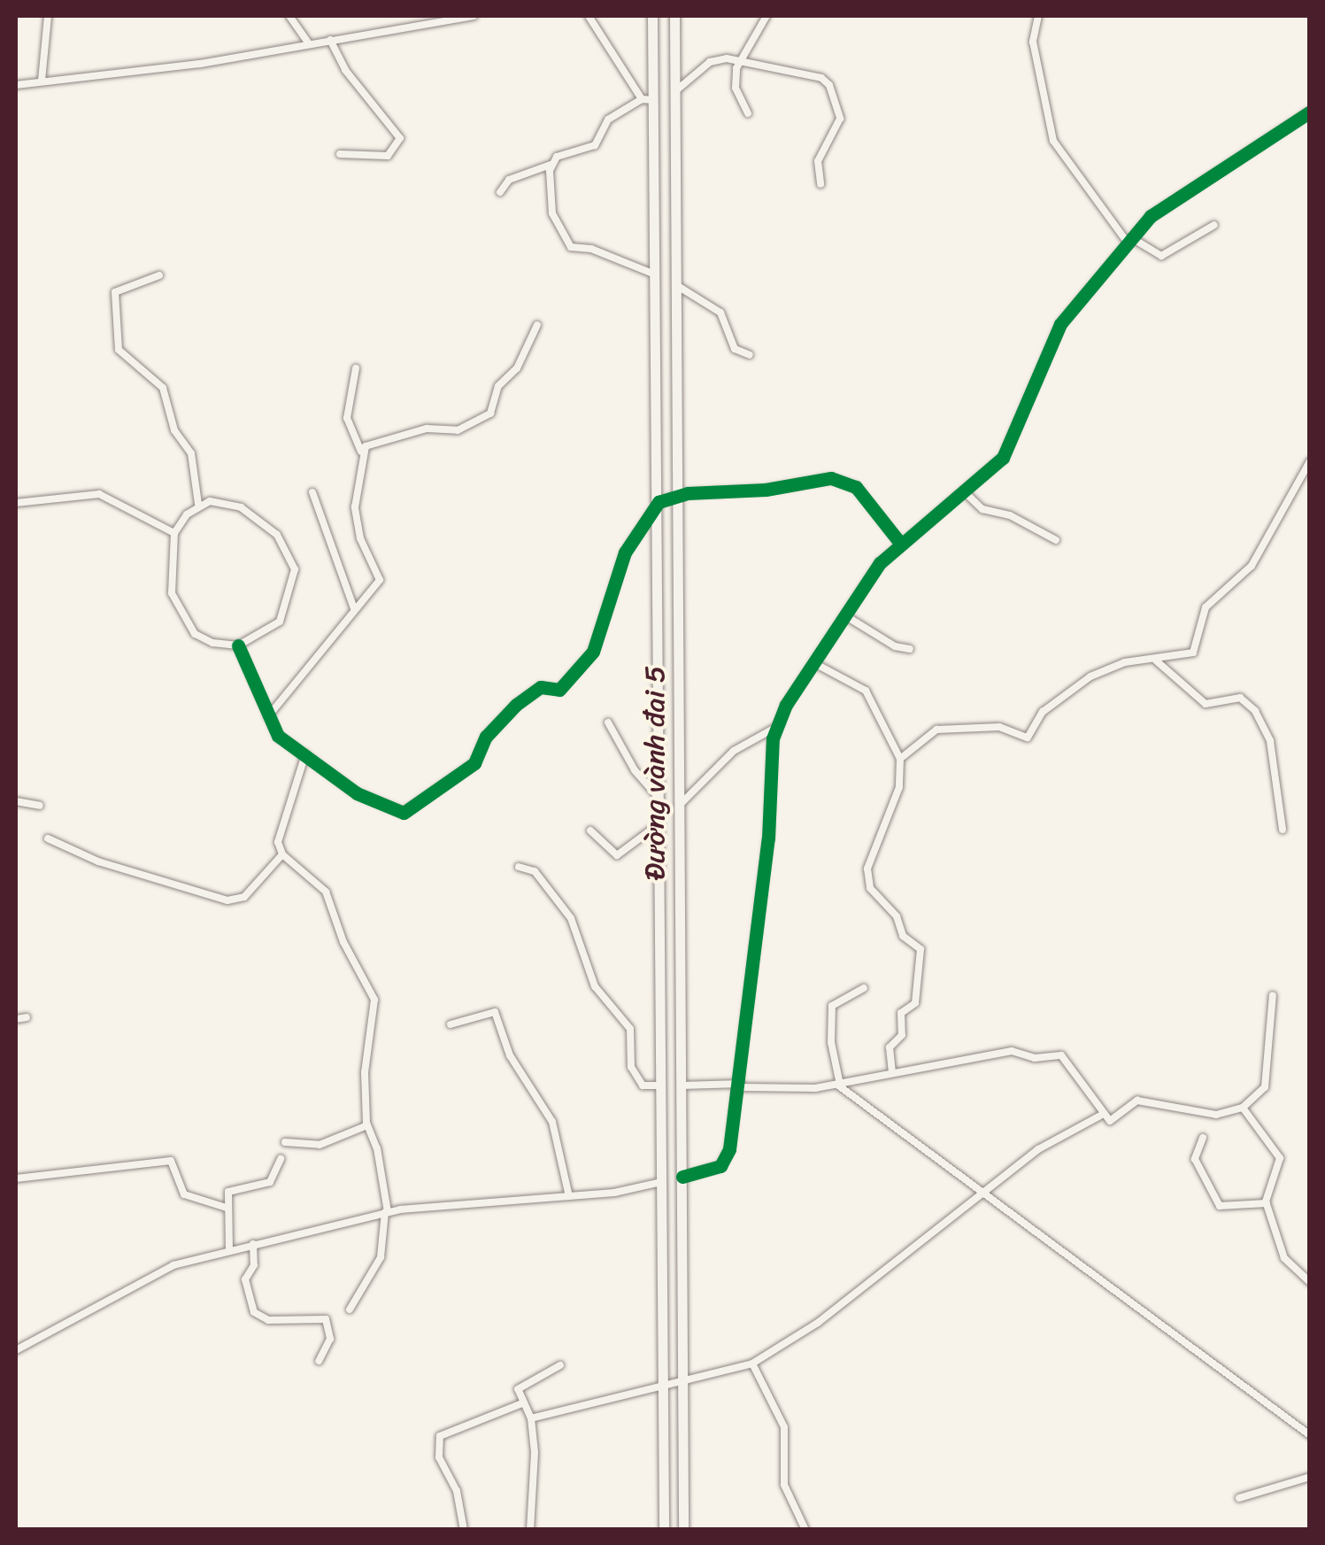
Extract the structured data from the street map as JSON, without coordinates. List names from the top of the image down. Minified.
{"streets":{"main road":["Đường vành đai 5"]}}
